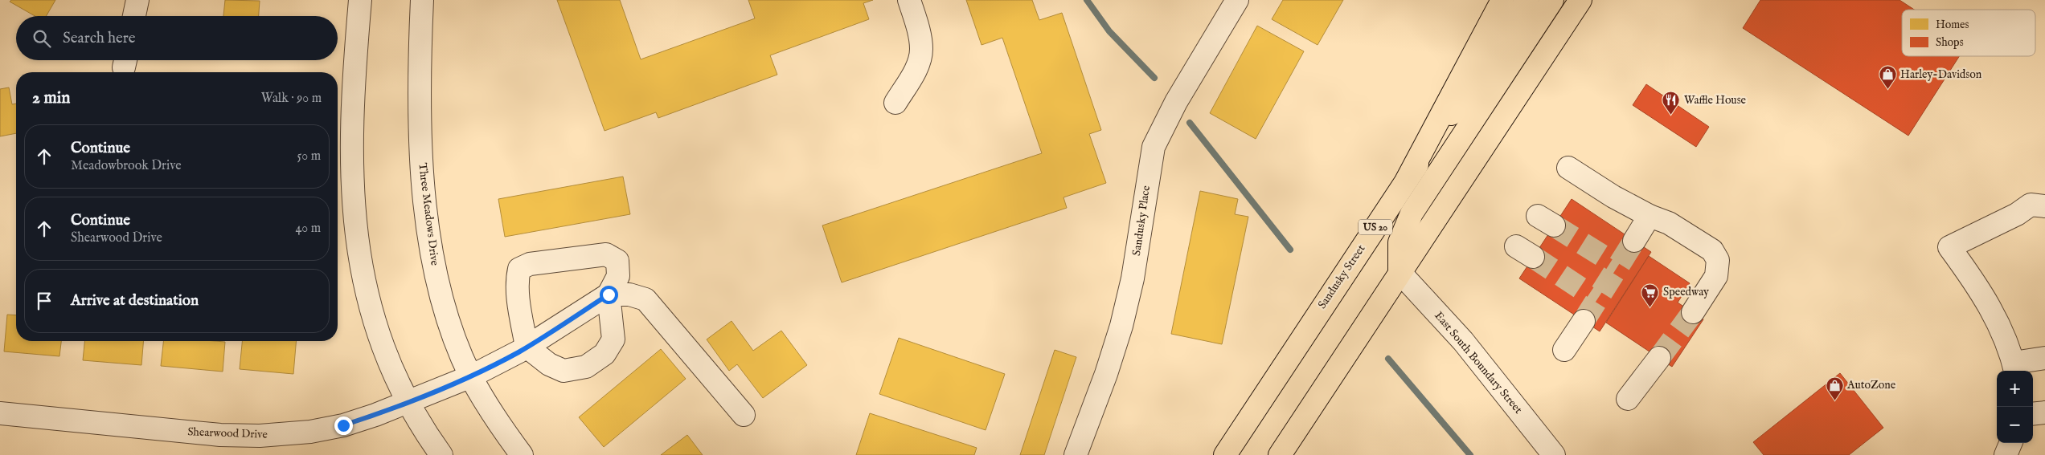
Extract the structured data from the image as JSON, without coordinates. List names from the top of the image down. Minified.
{"streets":{"main road":["US 20","Sandusky Street"],"street":["Three Meadows Drive","Sandusky Place","East South Boundary Street","Shearwood Drive"]},"crossings":[["Three Meadows Drive","Shearwood Drive"]],"places":{"shop":["Harley-Davidson","AutoZone"],"restaurant":["Waffle House"],"supermarket":["Speedway"]},"legend":["Homes","Shops"],"page":{"search":"Search here","heading":["2 min","Walk · 90 m"],"list":[["Continue","Meadowbrook Drive","50 m"],["Continue","Shearwood Drive","40 m"],"Arrive at destination"],"map_buttons":["+","−"]}}
